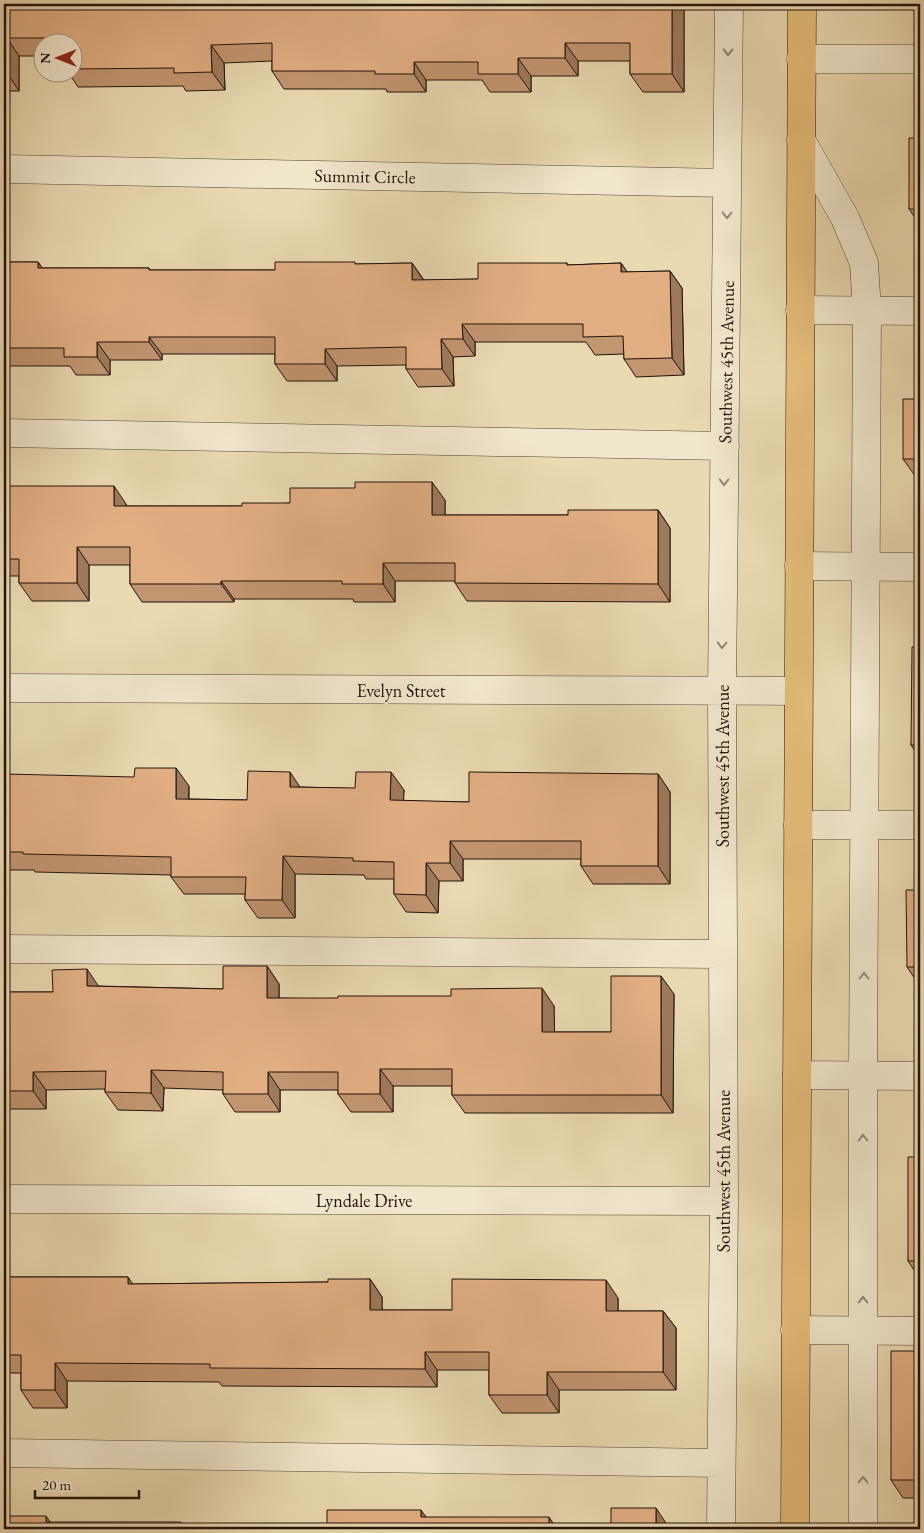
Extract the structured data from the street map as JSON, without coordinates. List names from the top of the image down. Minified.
{"streets":{"street":["Summit Circle","Southwest 45th Avenue","Evelyn Street","Lyndale Drive"]},"crossings":[["Summit Circle","Southwest 45th Avenue"],["Southwest 45th Avenue","Evelyn Street"],["Southwest 45th Avenue","Lyndale Drive"]],"scale_bar":"20 m","north":"left"}
